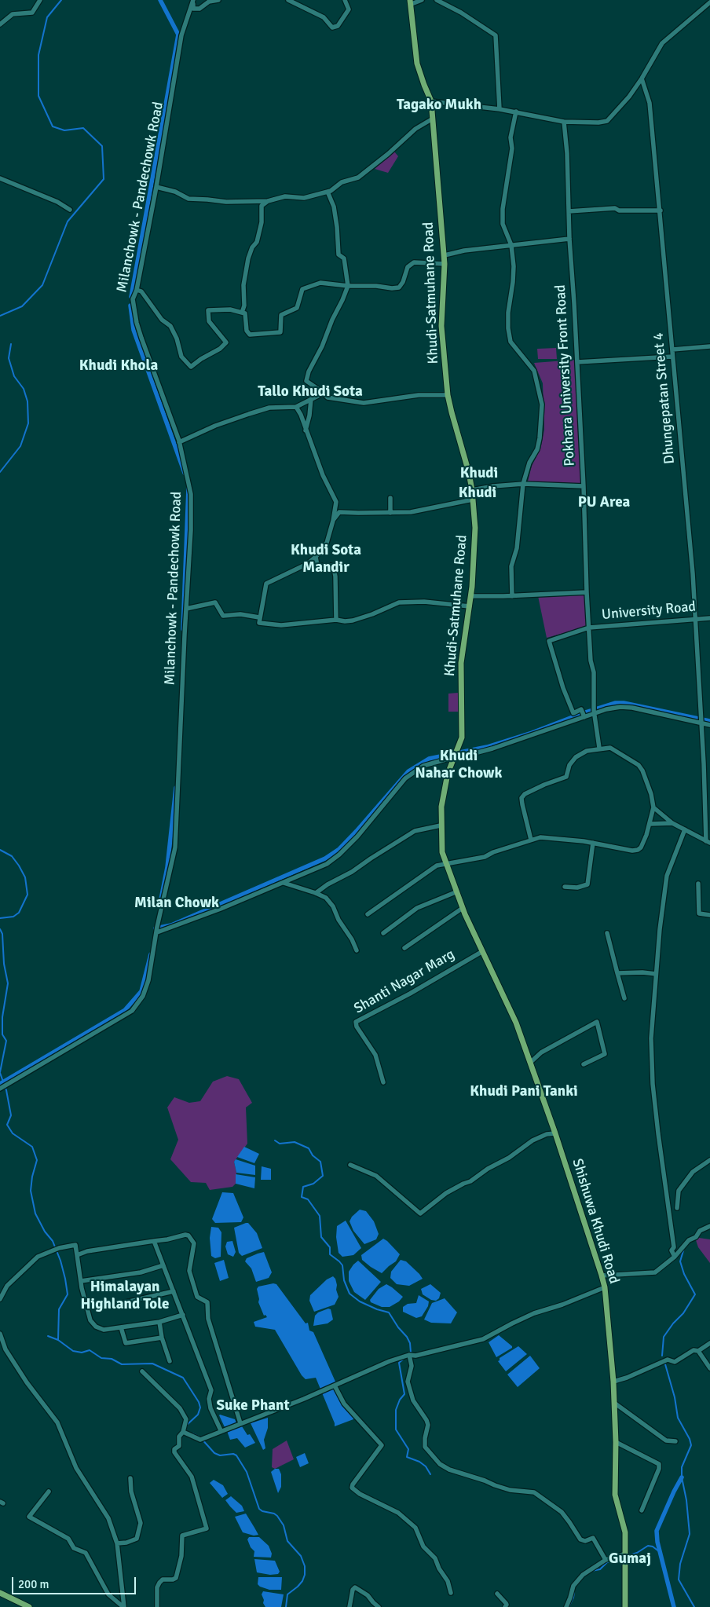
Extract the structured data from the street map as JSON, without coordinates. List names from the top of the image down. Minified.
{"streets":{"main road":["Khudi-Satmuhane Road","Shishuwa Khudi Road"],"street":["Milanchowk - Pandechowk Road","Pokhara University Front Road","Dhungepatan Street 4","University Road","Shanti Nagar Marg"]},"crossings":[["Khudi-Satmuhane Road","Shishuwa Khudi Road"],["Pokhara University Front Road","University Road"],["Dhungepatan Street 4","University Road"],["Shanti Nagar Marg","Shishuwa Khudi Road"]],"districts":["Tagako Mukh","Khudi Khola","Tallo Khudi Sota","Khudi","Khudi","PU Area","Khudi Sota Mandir","Khudi Nahar Chowk","Milan Chowk","Khudi Pani Tanki","Himalayan Highland Tole","Suke Phant","Gumaj"],"scale_bar":"200 m"}
